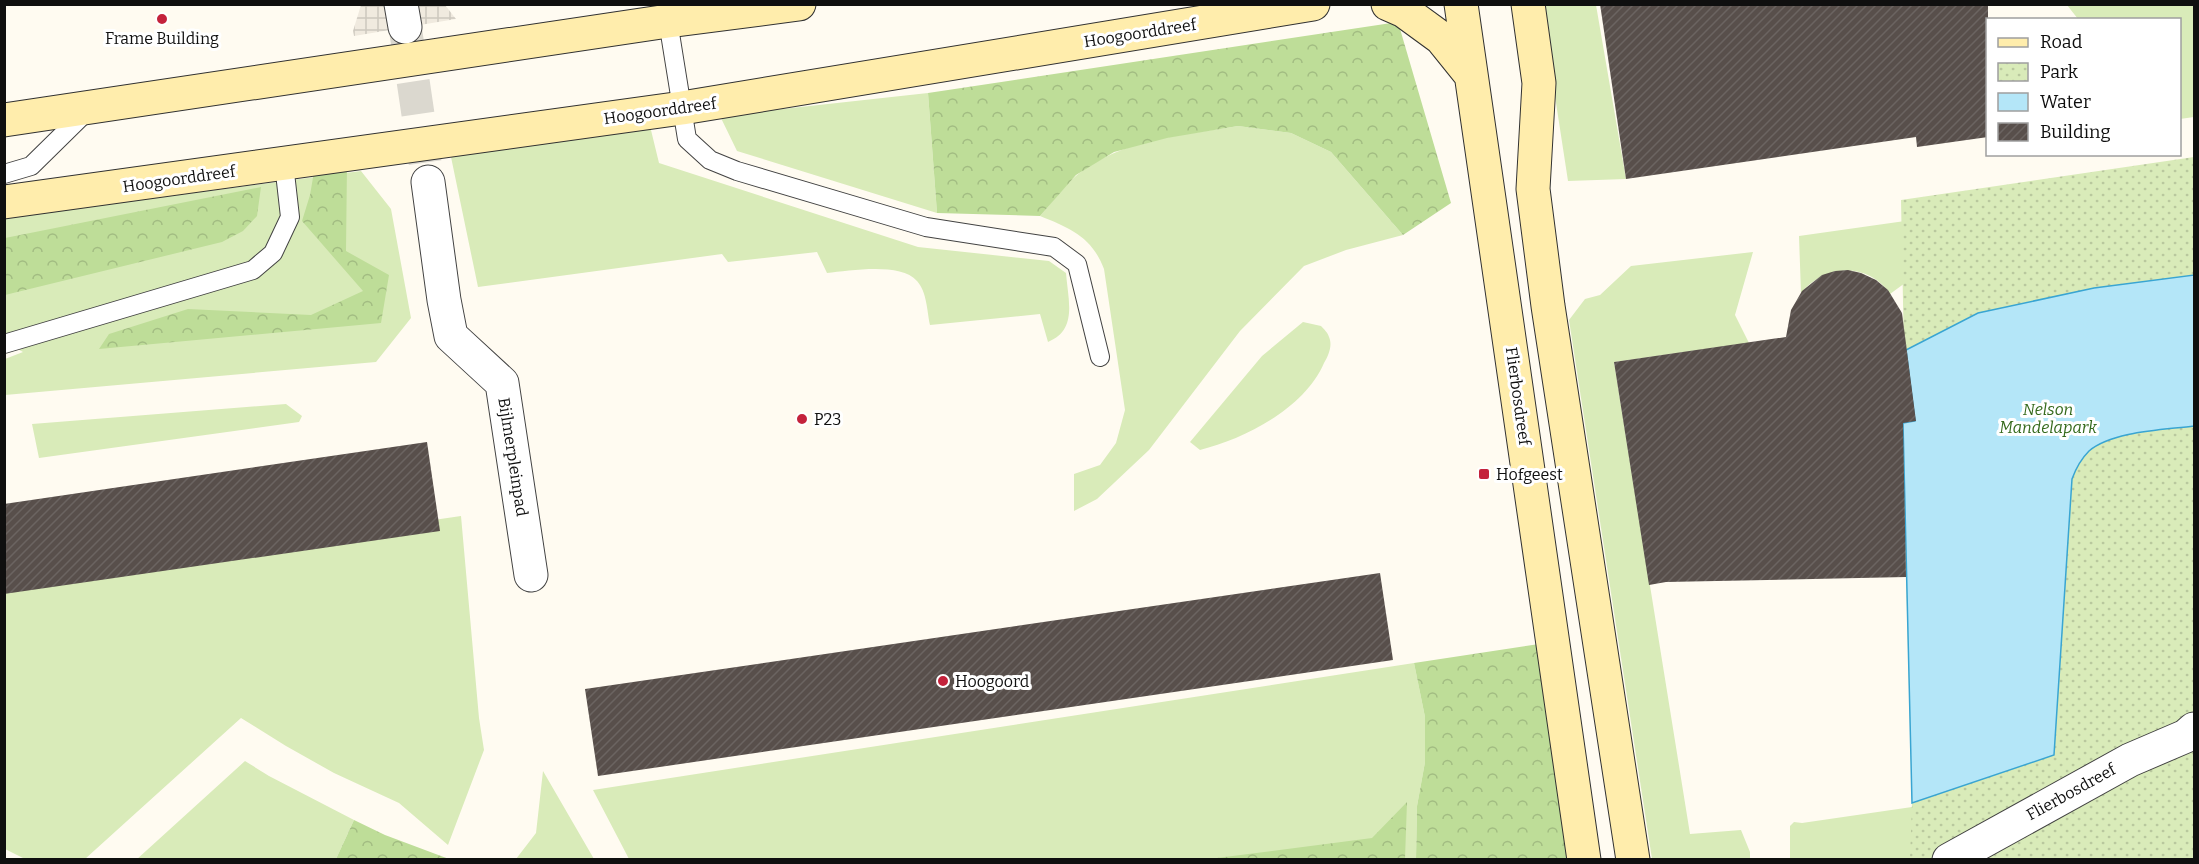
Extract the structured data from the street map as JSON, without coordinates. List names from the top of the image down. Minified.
{"streets":{"street":["Hoogoorddreef","Flierbosdreef","Bijlmerpleinpad"]},"parks":["Nelson Mandelapark"],"places":{"other":["Frame Building","P23","Hoogoord"],"transit":["Hofgeest"]},"legend":["Road","Park","Water","Building"]}
